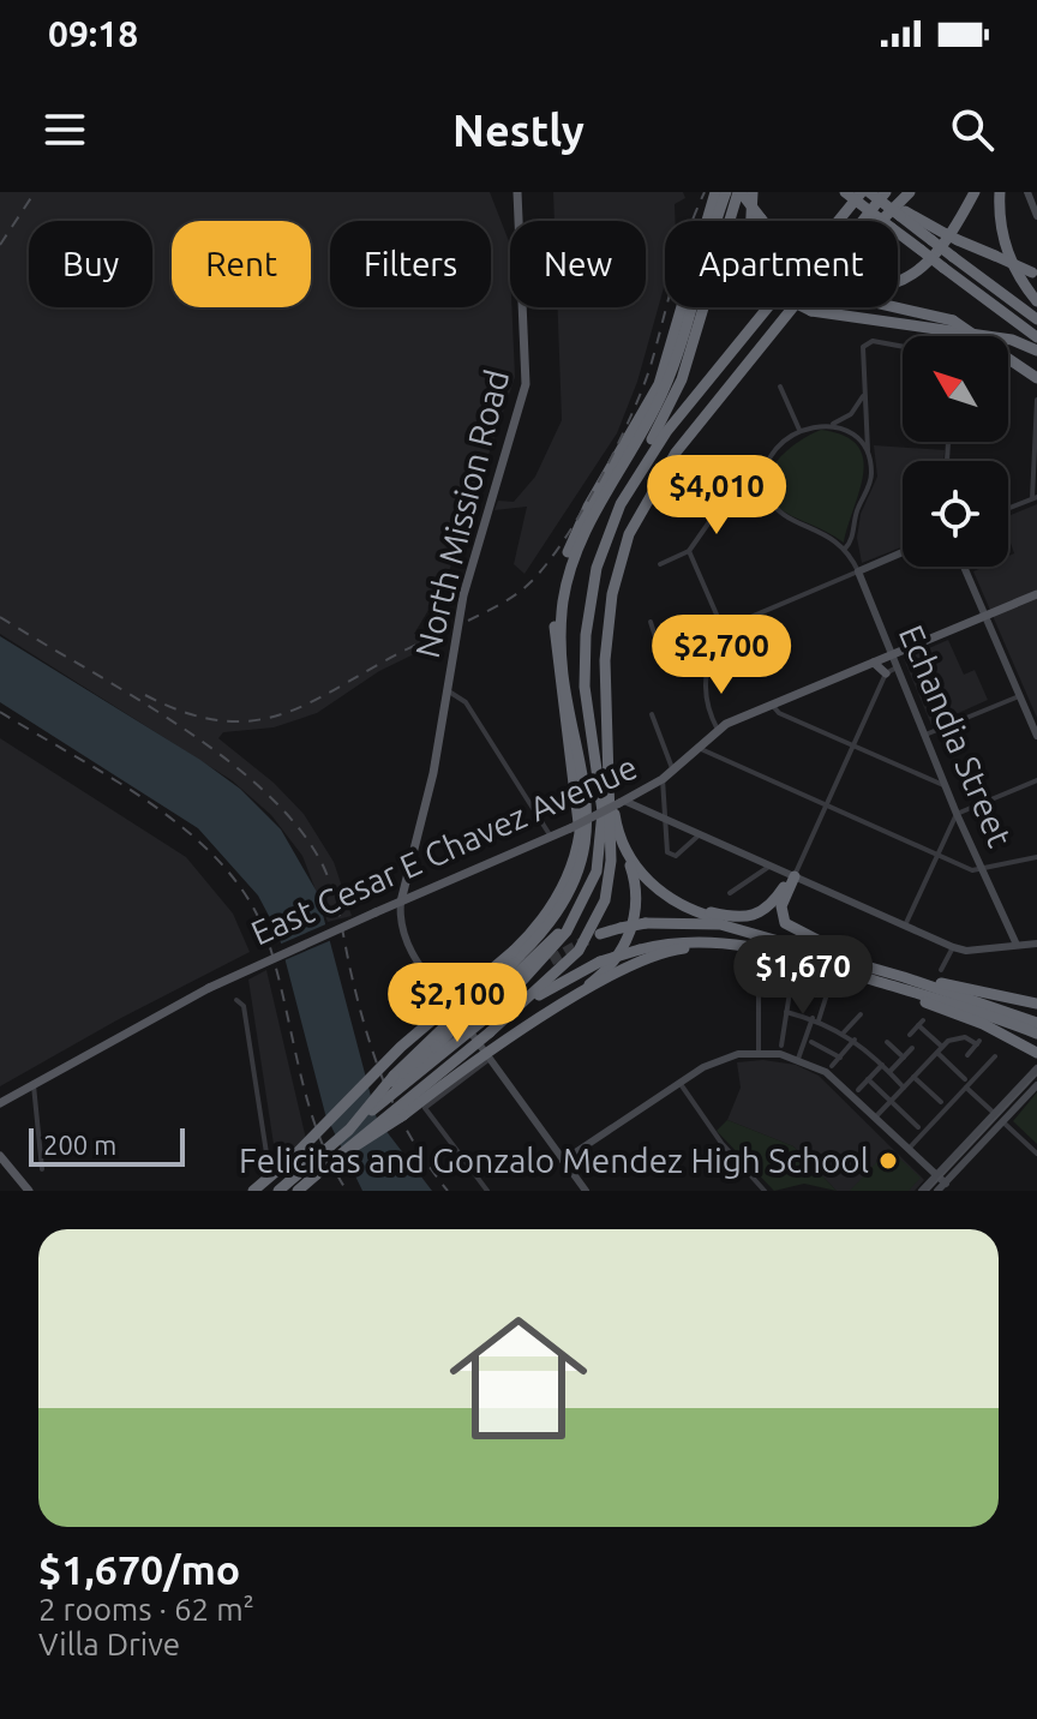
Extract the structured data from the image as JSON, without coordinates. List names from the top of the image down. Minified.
{"streets":{"main road":["North Mission Road","Echandia Street","East Cesar E Chavez Avenue"]},"crossings":[["North Mission Road","East Cesar E Chavez Avenue"],["Echandia Street","East Cesar E Chavez Avenue"]],"places":["Felicitas and Gonzalo Mendez High School"],"scale_bar":"200 m","north":"top left","page":{"status":"09:18","header":"Nestly","chip":["Buy","Rent","Filters","New","Apartment"],"price":["$4,010","$2,700","$1,670","$2,100"],"scale":"200 m","list":[{"name":"$1,670/mo","note":"2 rooms · 62 m² · Villa Drive"}]}}
